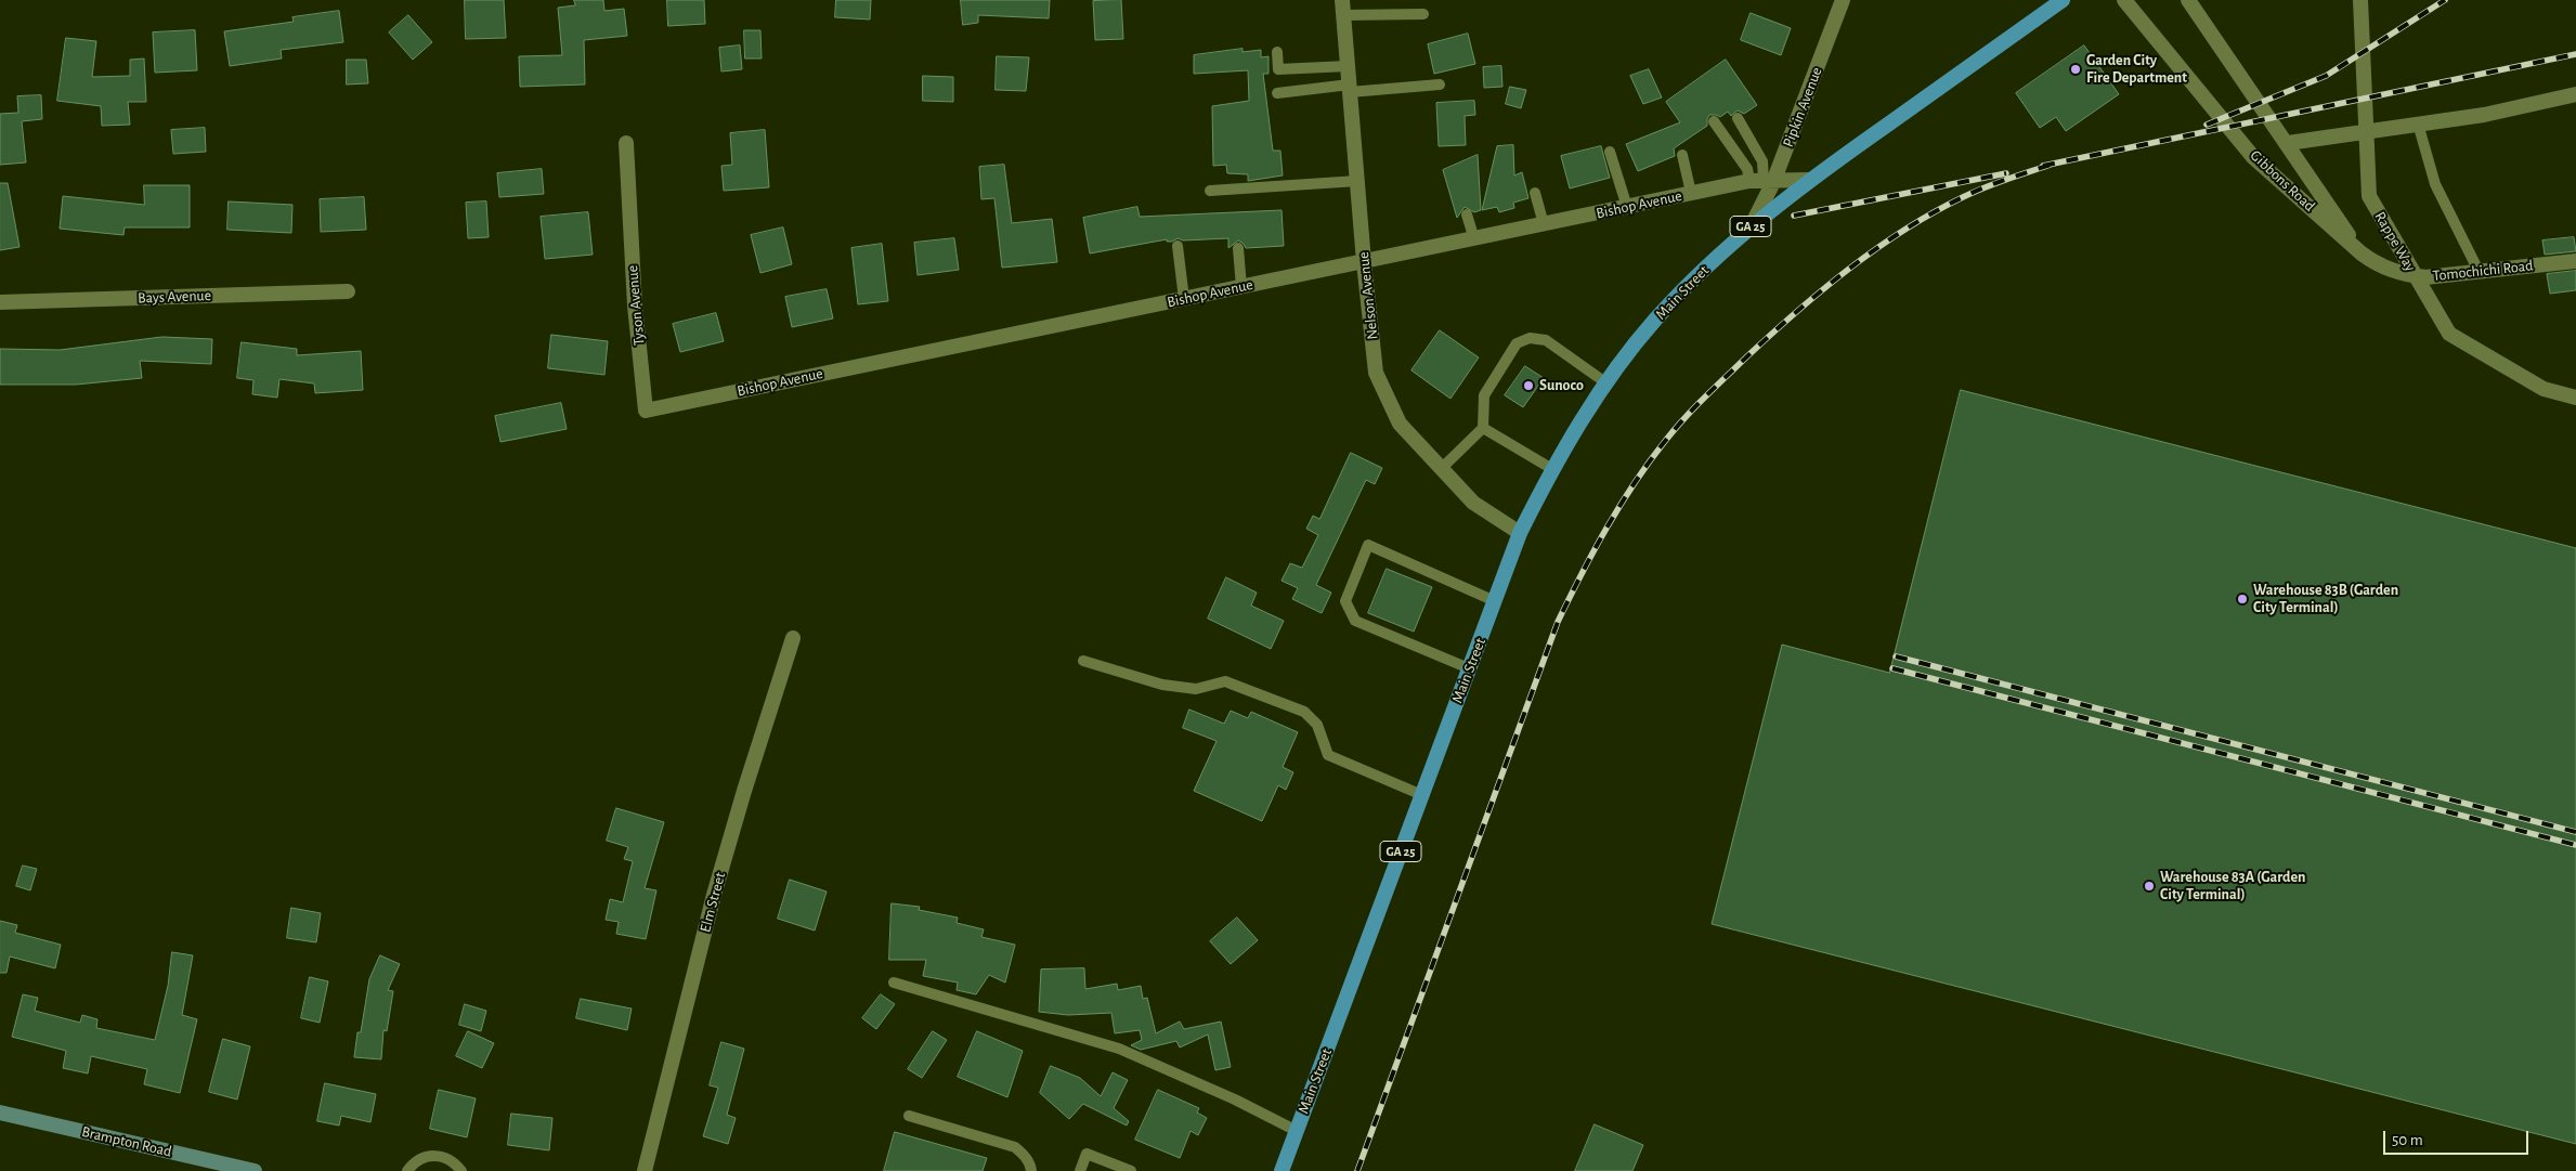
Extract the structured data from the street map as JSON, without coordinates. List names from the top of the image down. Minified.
{"streets":{"main road":["GA 25","Main Street","Brampton Road"],"street":["Pipkin Avenue","Gibbons Road","Bishop Avenue","Rappe Way","Tomochichi Road","Nelson Avenue","Bays Avenue","Tyson Avenue","Elm Street"]},"crossings":[["Pipkin Avenue","Bishop Avenue"],["Pipkin Avenue","Main Street"],["Gibbons Road","Tomochichi Road"],["Bishop Avenue","Main Street"],["Bishop Avenue","Nelson Avenue"],["Bishop Avenue","Tyson Avenue"],["Main Street","Nelson Avenue"]],"places":["Garden City Fire Department","Sunoco","Warehouse 83B (Garden City Terminal)","Warehouse 83A (Garden City Terminal)"],"scale_bar":"50 m"}
